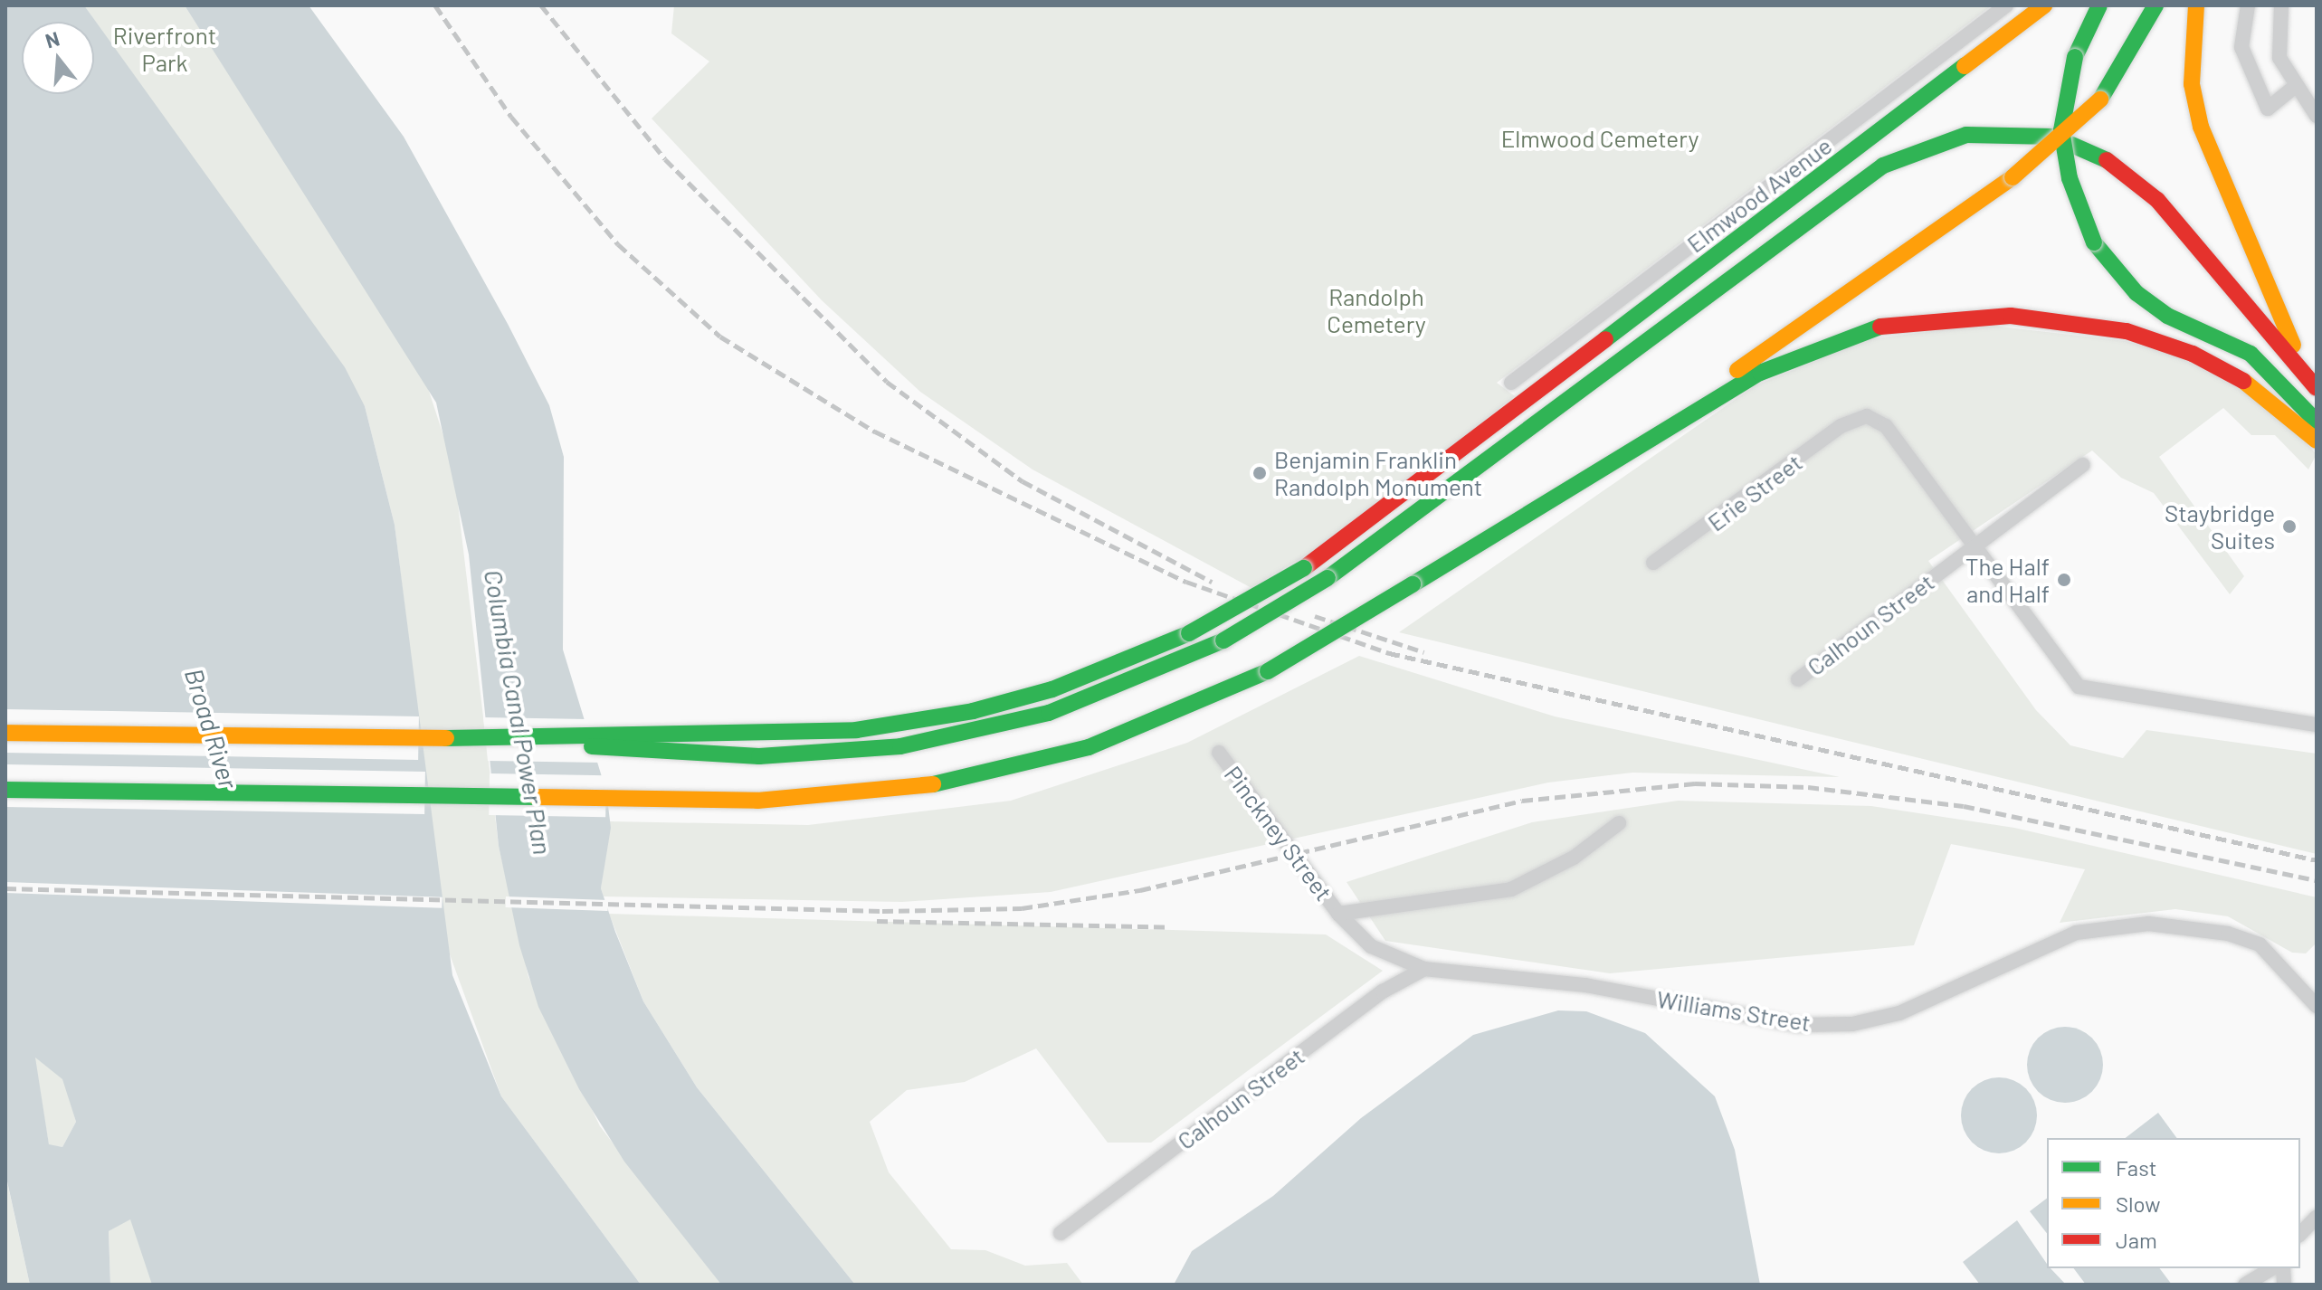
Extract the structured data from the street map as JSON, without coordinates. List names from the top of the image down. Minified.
{"streets":{"street":["Elmwood Avenue","Erie Street","Calhoun Street","Pinckney Street","Williams Street"]},"crossings":[["Erie Street","Calhoun Street"],["Calhoun Street","Williams Street"],["Pinckney Street","Williams Street"]],"water":["Columbia Canal Power Plan","Broad River"],"parks":["Riverfront Park","Elmwood Cemetery","Randolph Cemetery"],"places":["Benjamin Franklin Randolph Monument","Staybridge Suites","The Half and Half"],"legend":["Fast","Slow","Jam"],"north":"top"}
